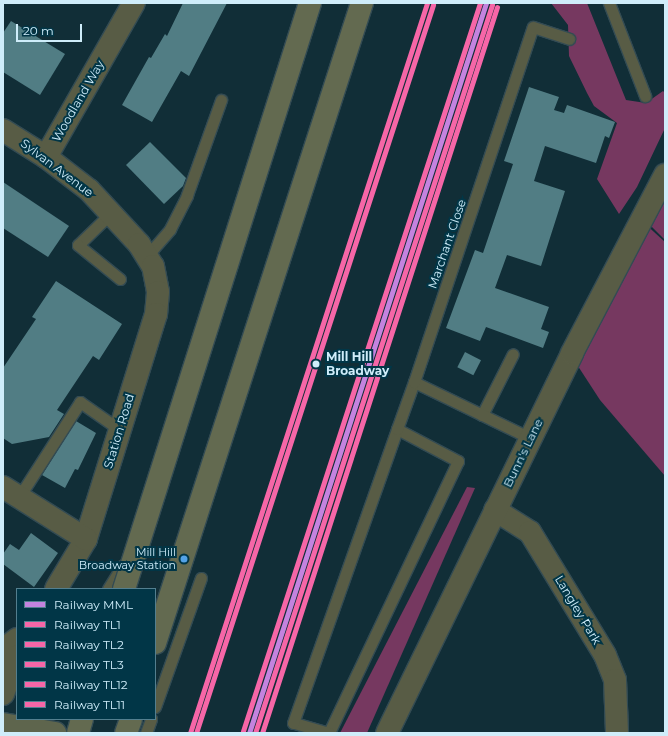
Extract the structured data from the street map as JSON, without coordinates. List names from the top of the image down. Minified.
{"streets":{"street":["Woodland Way","Sylvan Avenue","Station Road","Bunn's Lane","Langley Park"],"lane":["Marchant Close"]},"crossings":[["Woodland Way","Sylvan Avenue"],["Sylvan Avenue","Station Road"],["Bunn's Lane","Langley Park"]],"places":["Mill Hill Broadway","Mill Hill Broadway Station"],"lines":["rail line MML","rail line TL2","rail line TL12","rail line TL1","rail line TL11","rail line TL3"],"legend":["Railway MML","Railway TL1","Railway TL2","Railway TL3","Railway TL12","Railway TL11"],"scale_bar":"20 m"}
